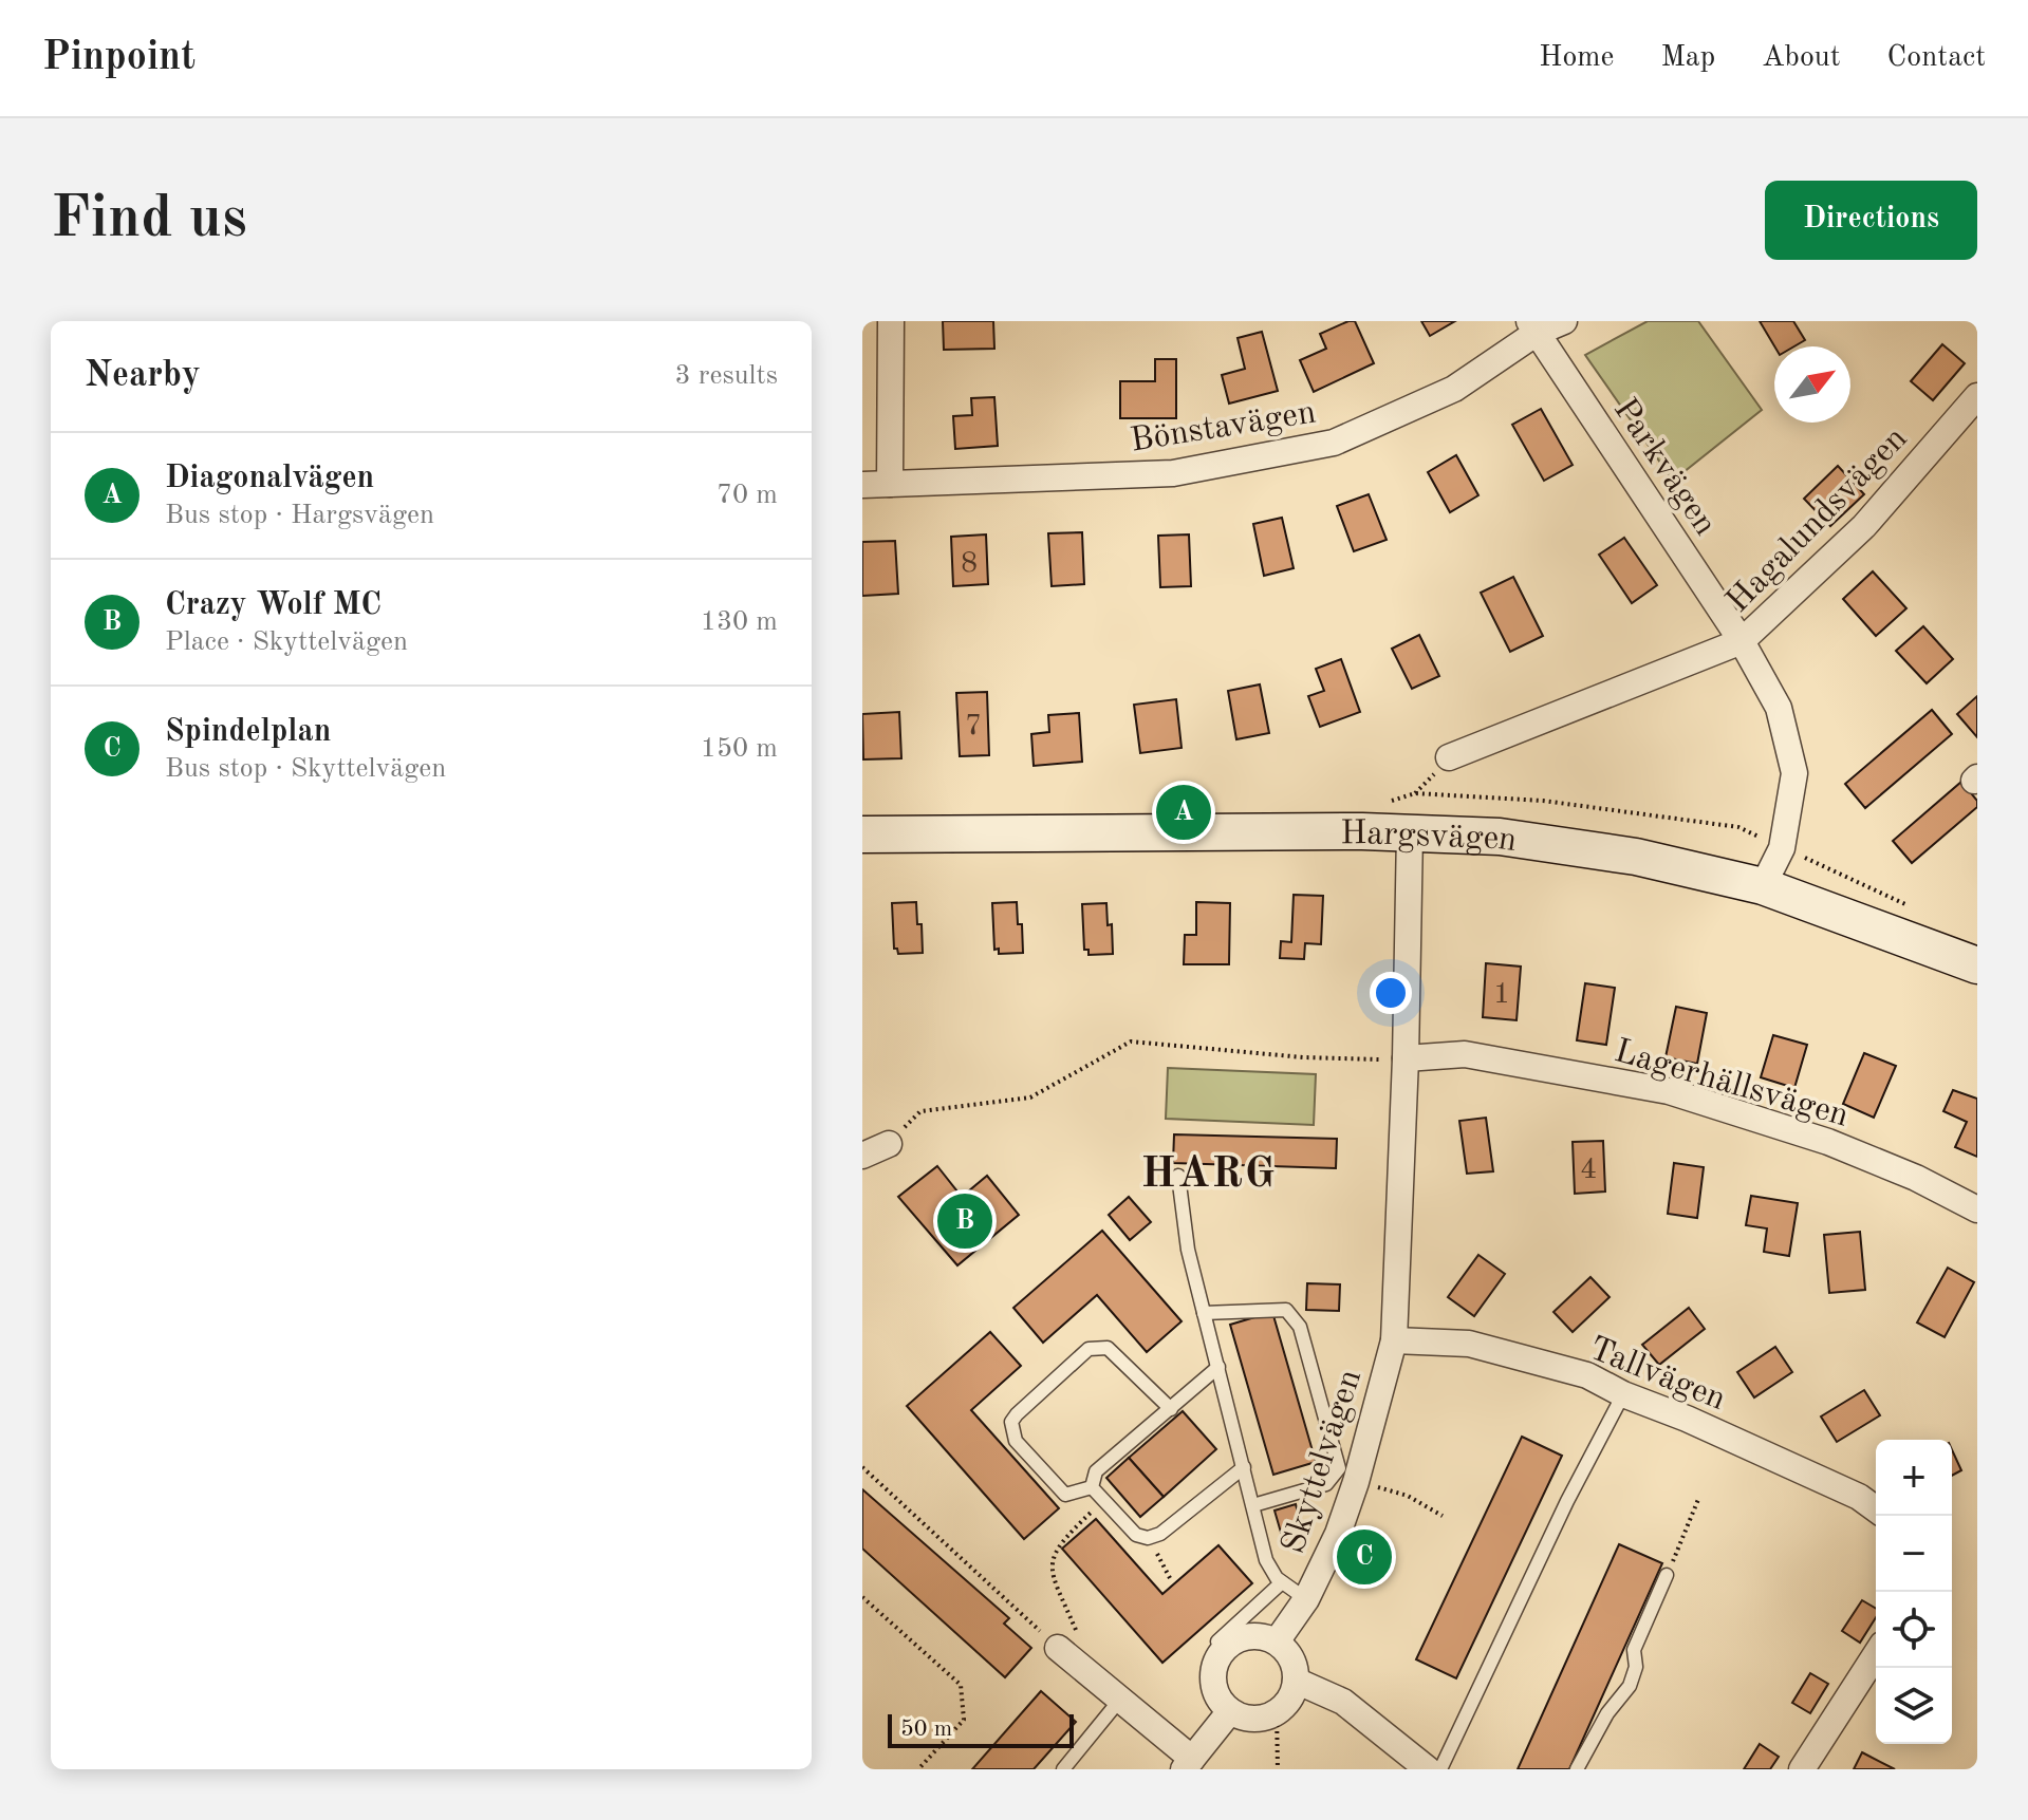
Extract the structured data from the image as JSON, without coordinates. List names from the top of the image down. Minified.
{"streets":{"street":["Bönstavägen","Parkvägen","Hagalundsvägen","Hargsvägen","Lagerhällsvägen","Tallvägen","Skyttelvägen"]},"crossings":[["Bönstavägen","Parkvägen"],["Parkvägen","Hagalundsvägen"],["Parkvägen","Hargsvägen"],["Hargsvägen","Skyttelvägen"],["Lagerhällsvägen","Skyttelvägen"],["Tallvägen","Skyttelvägen"]],"districts":["HARG"],"house_numbers":["8","7","1","4"],"scale_bar":"50 m","north":"top right","page":{"header":"Pinpoint","nav":["Home","Map","About","Contact"],"buttons":"Directions","title":"Find us","heading":["Nearby","3 results"],"list":[{"mark":"A","name":"Diagonalvägen","note":"Bus stop · Hargsvägen","value":"70 m"},{"mark":"B","name":"Crazy Wolf MC","note":"Place · Skyttelvägen","value":"130 m"},{"mark":"C","name":"Spindelplan","note":"Bus stop · Skyttelvägen","value":"150 m"}],"pins":["A","B","C"],"map_buttons":["+","−"],"scale":"50 m"}}
